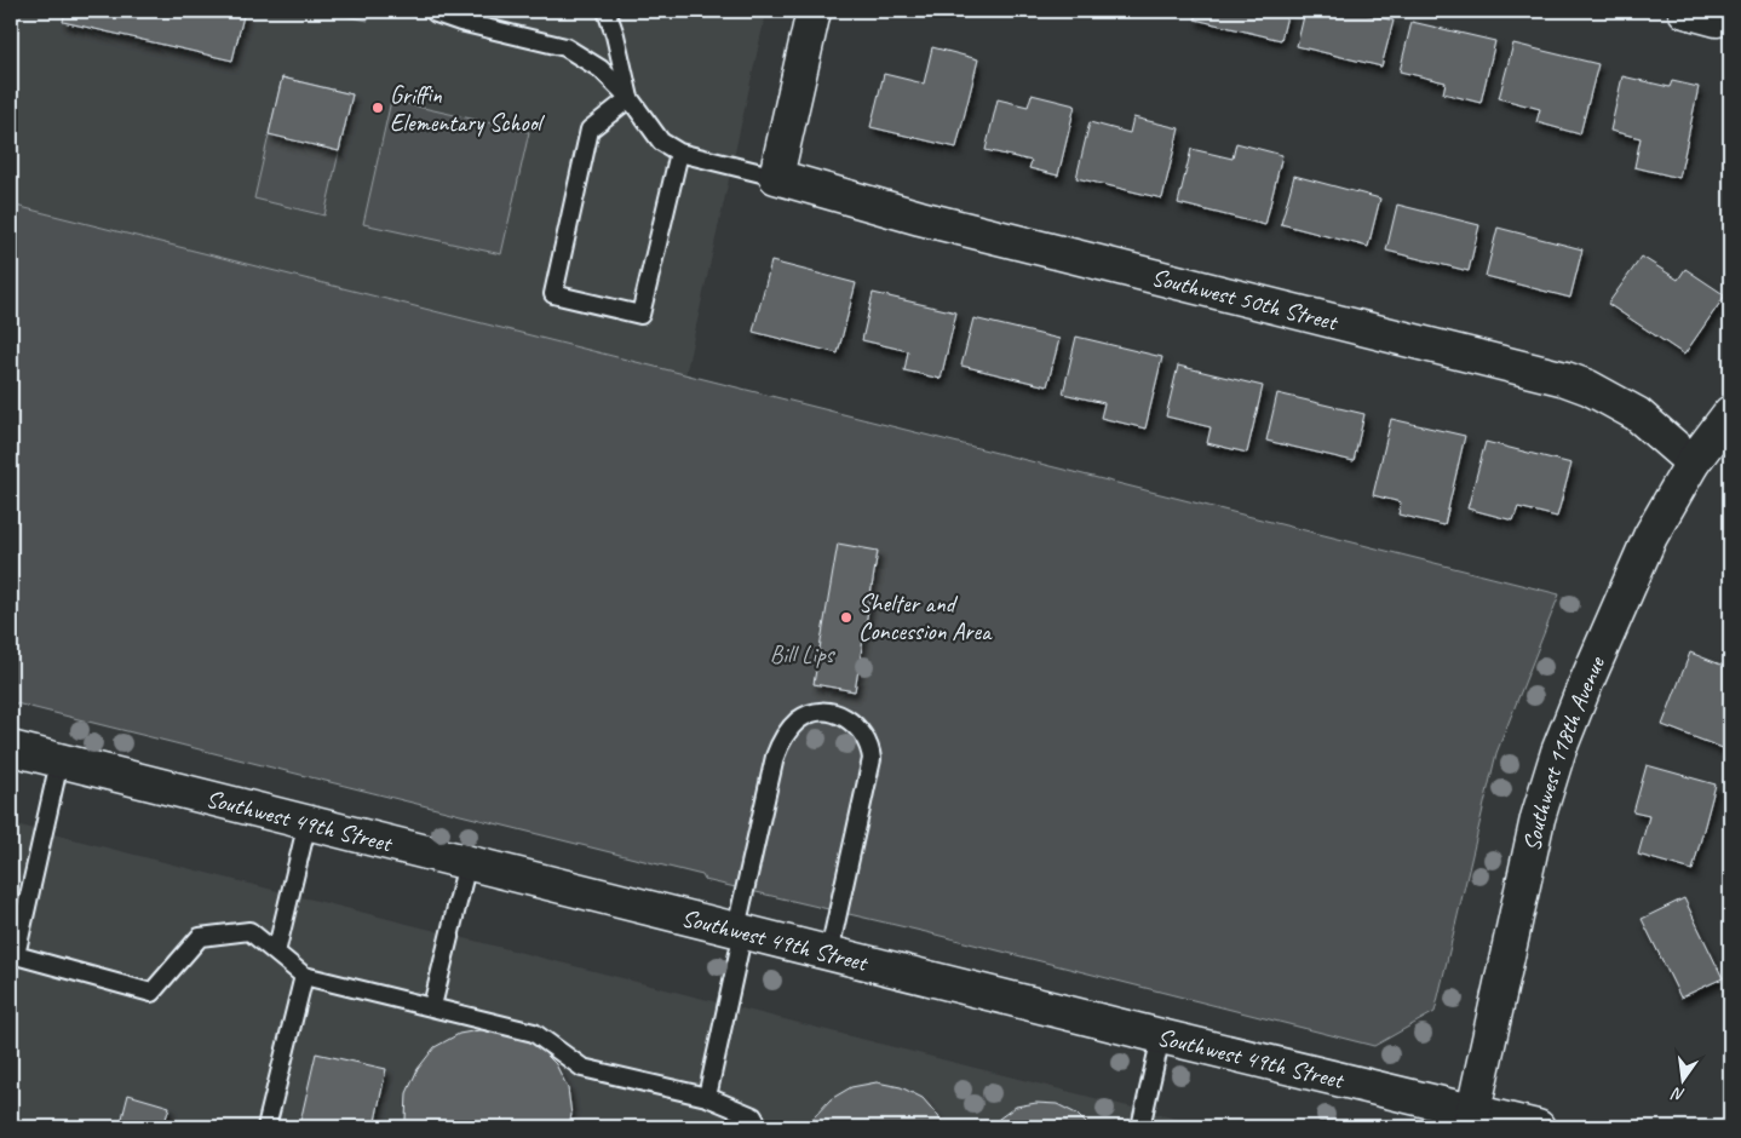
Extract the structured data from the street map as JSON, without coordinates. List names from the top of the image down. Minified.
{"streets":{"street":["Southwest 50th Street","Southwest 118th Avenue","Southwest 49th Street"]},"crossings":[["Southwest 50th Street","Southwest 118th Avenue"],["Southwest 118th Avenue","Southwest 49th Street"]],"parks":["Bill Lips"],"places":["Griffin Elementary School","Shelter and Concession Area"],"north":"bottom"}
